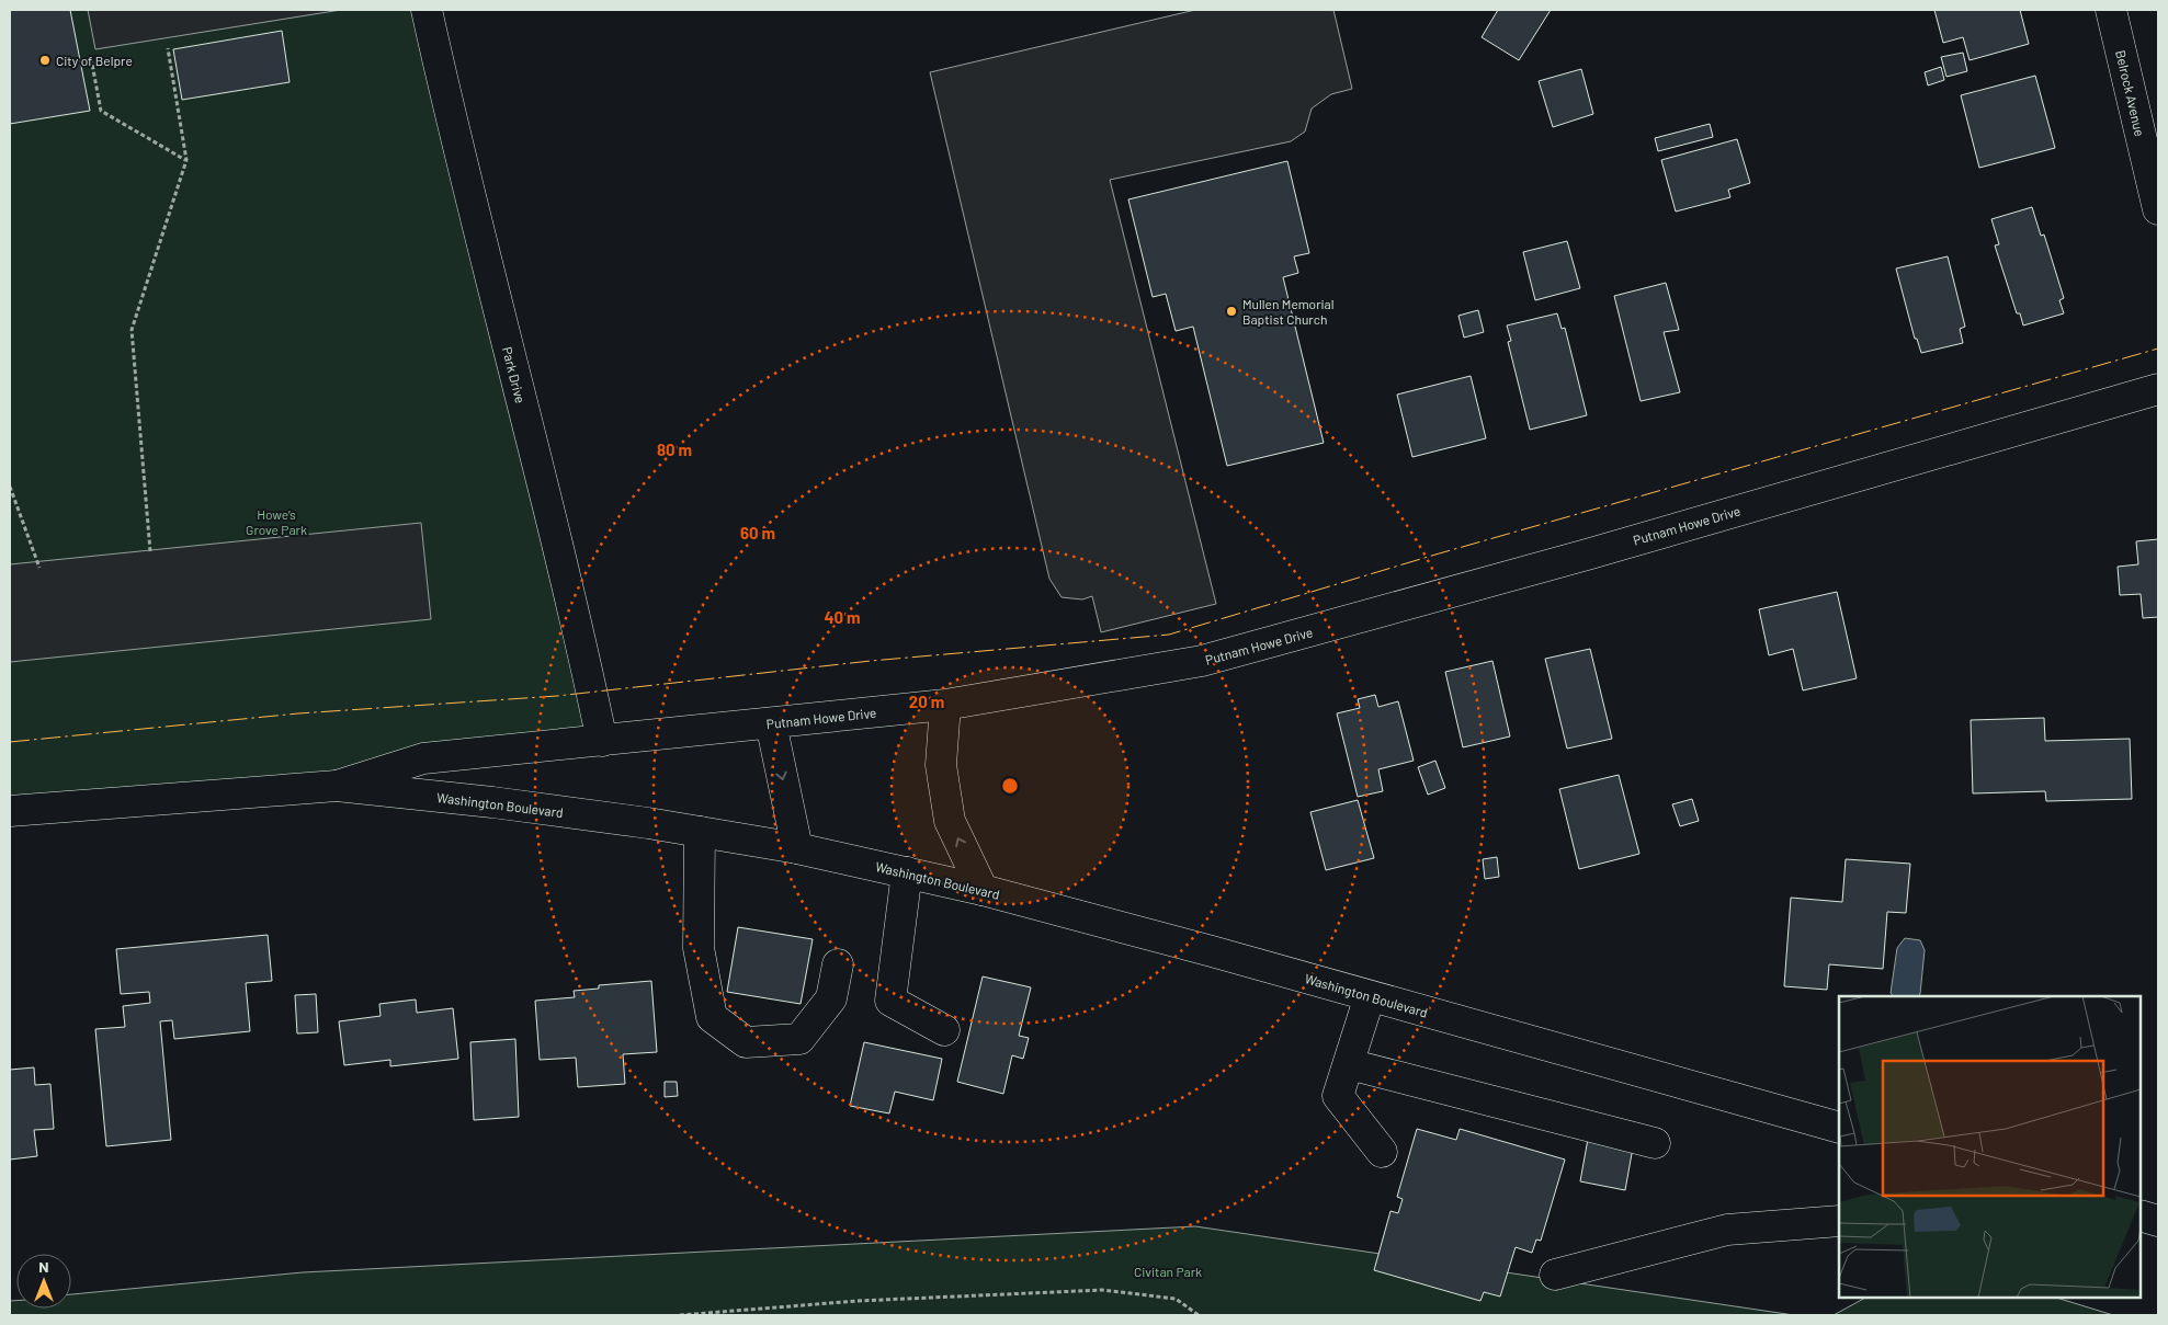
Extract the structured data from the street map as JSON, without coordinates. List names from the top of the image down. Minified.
{"streets":{"street":["Belrock Avenue","Park Drive","Putnam Howe Drive","Washington Boulevard"]},"crossings":[["Park Drive","Putnam Howe Drive"],["Putnam Howe Drive","Washington Boulevard"]],"parks":["Howe’s Grove Park","Civitan Park"],"places":["City of Belpre","Mullen Memorial Baptist Church"],"north":"top","rings":["80 m","60 m","40 m","20 m"]}
